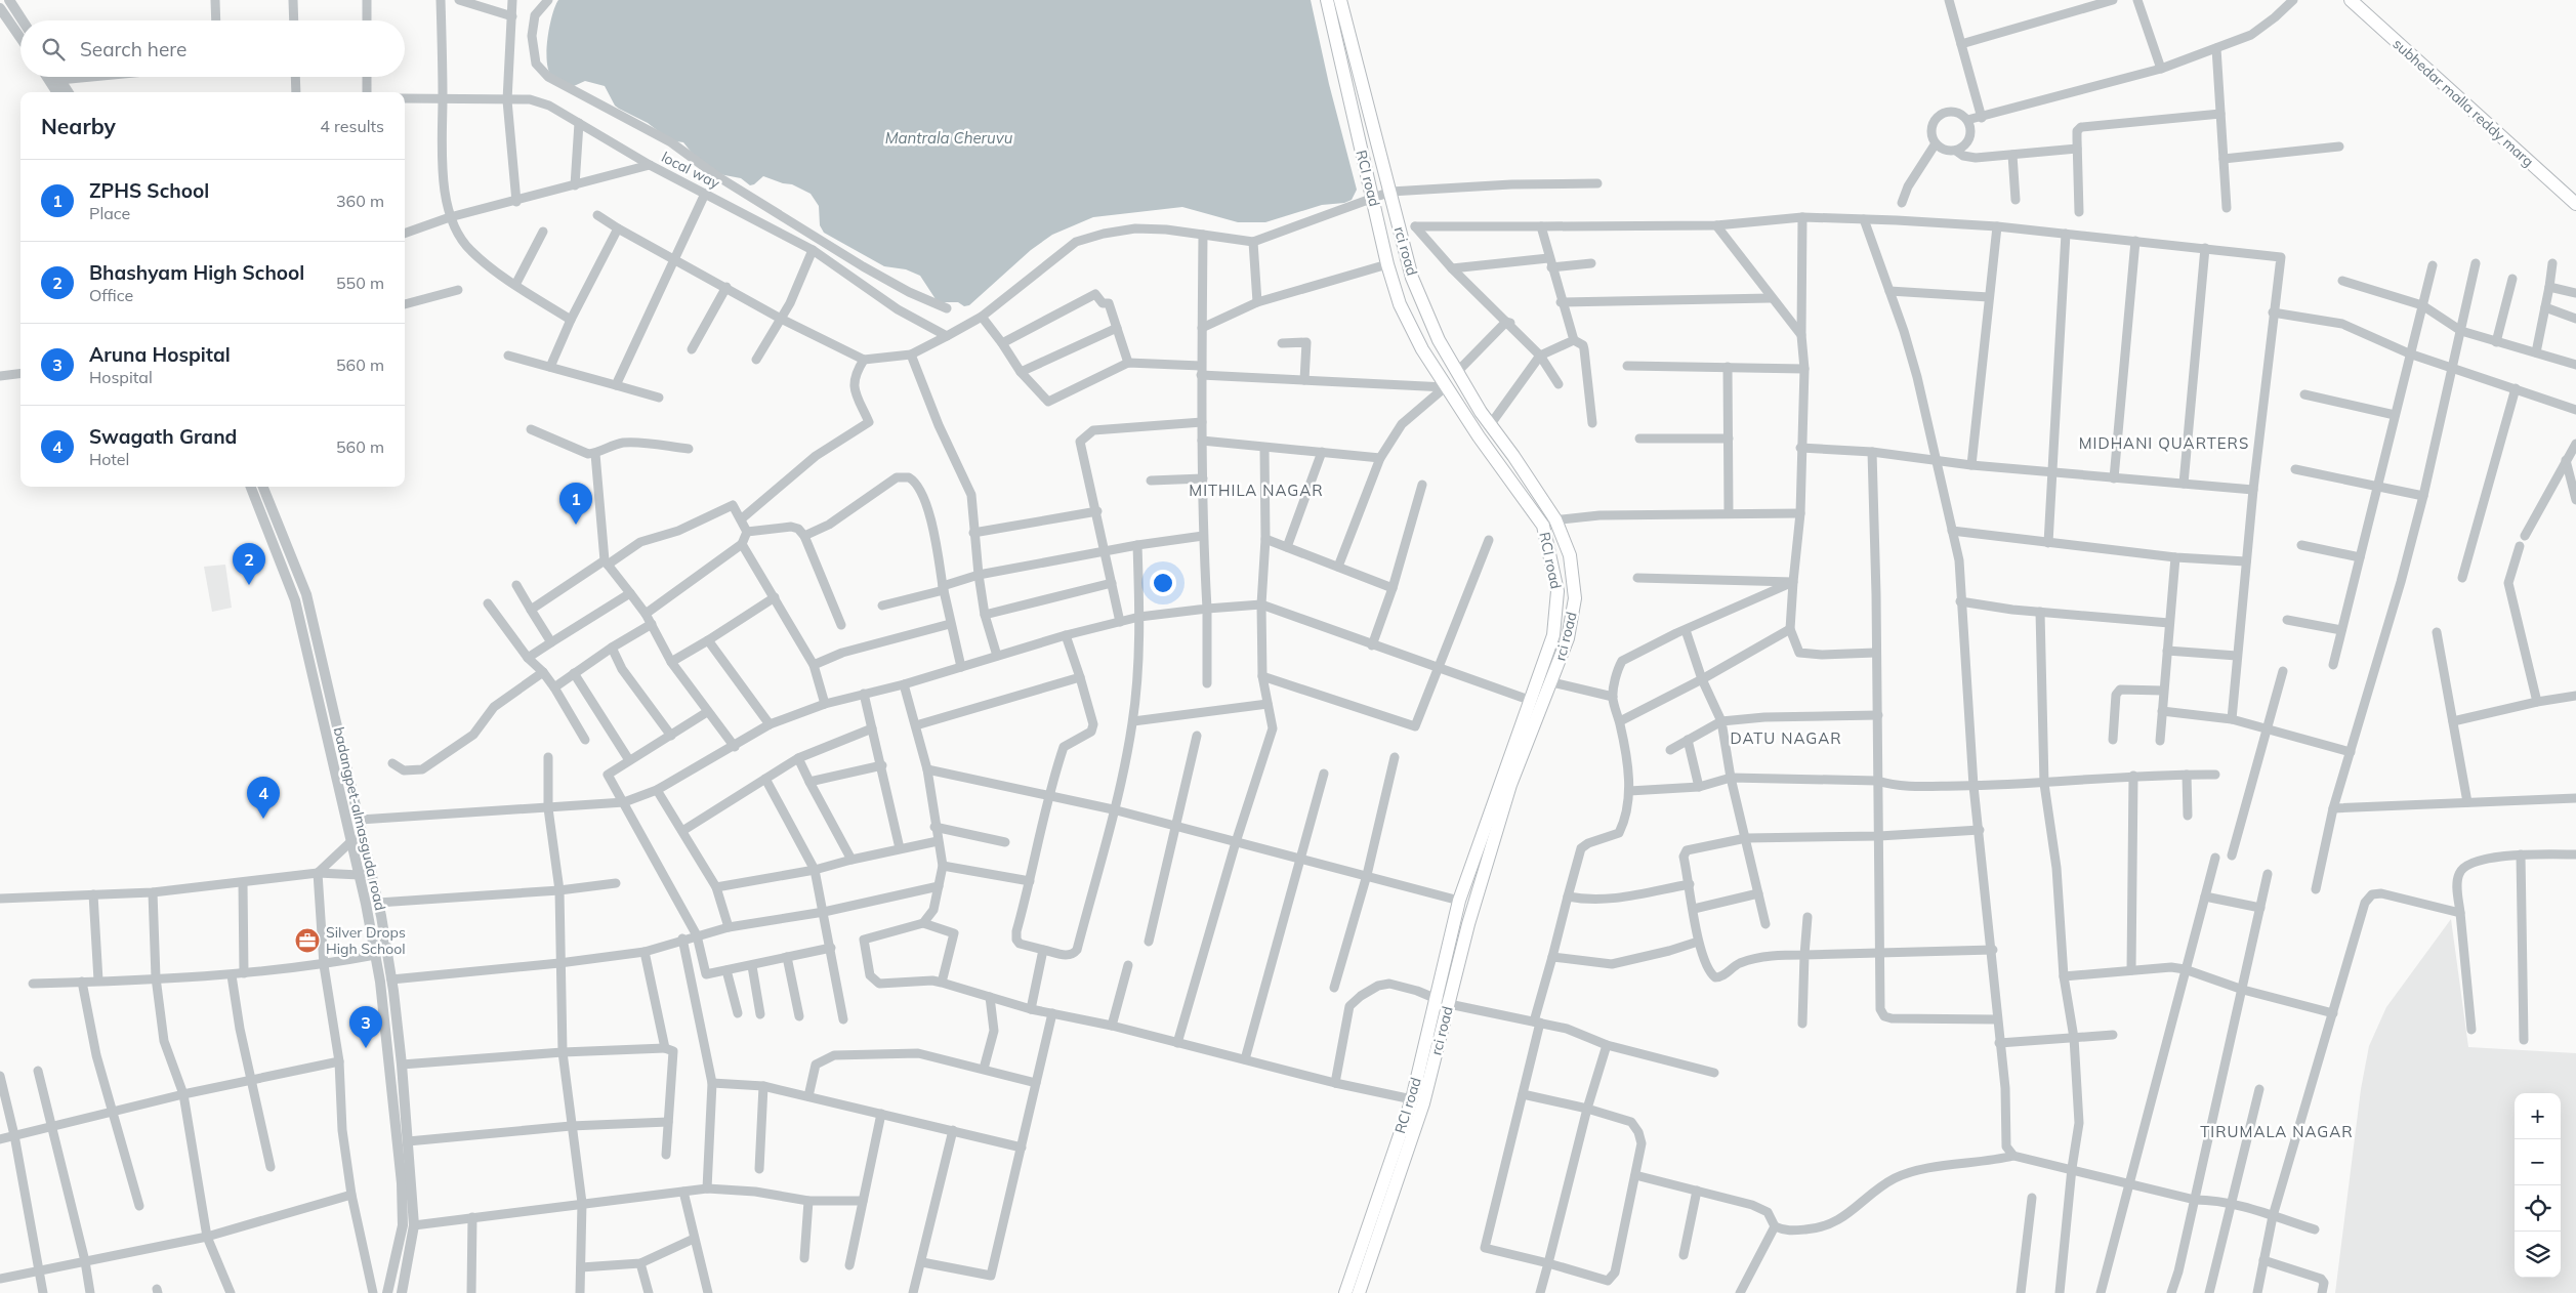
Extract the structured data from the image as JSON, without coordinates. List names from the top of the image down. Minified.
{"streets":{"main road":["subhedar malla reddy marg","RCI road","rci road"],"street":["local way","badangpet-almasguda road"]},"districts":["MIDHANI QUARTERS","MITHILA NAGAR","DATU NAGAR","TIRUMALA NAGAR"],"water":["Mantrala Cheruvu"],"places":{"office":["Silver Drops High School"]},"page":{"search":"Search here","heading":["Nearby","4 results"],"list":[{"mark":"1","name":"ZPHS School","note":"Place","value":"360 m"},{"mark":"2","name":"Bhashyam High School","note":"Office","value":"550 m"},{"mark":"3","name":"Aruna Hospital","note":"Hospital","value":"560 m"},{"mark":"4","name":"Swagath Grand","note":"Hotel","value":"560 m"}],"pins":["1","2","4","3"],"map_buttons":["+","−"]}}
